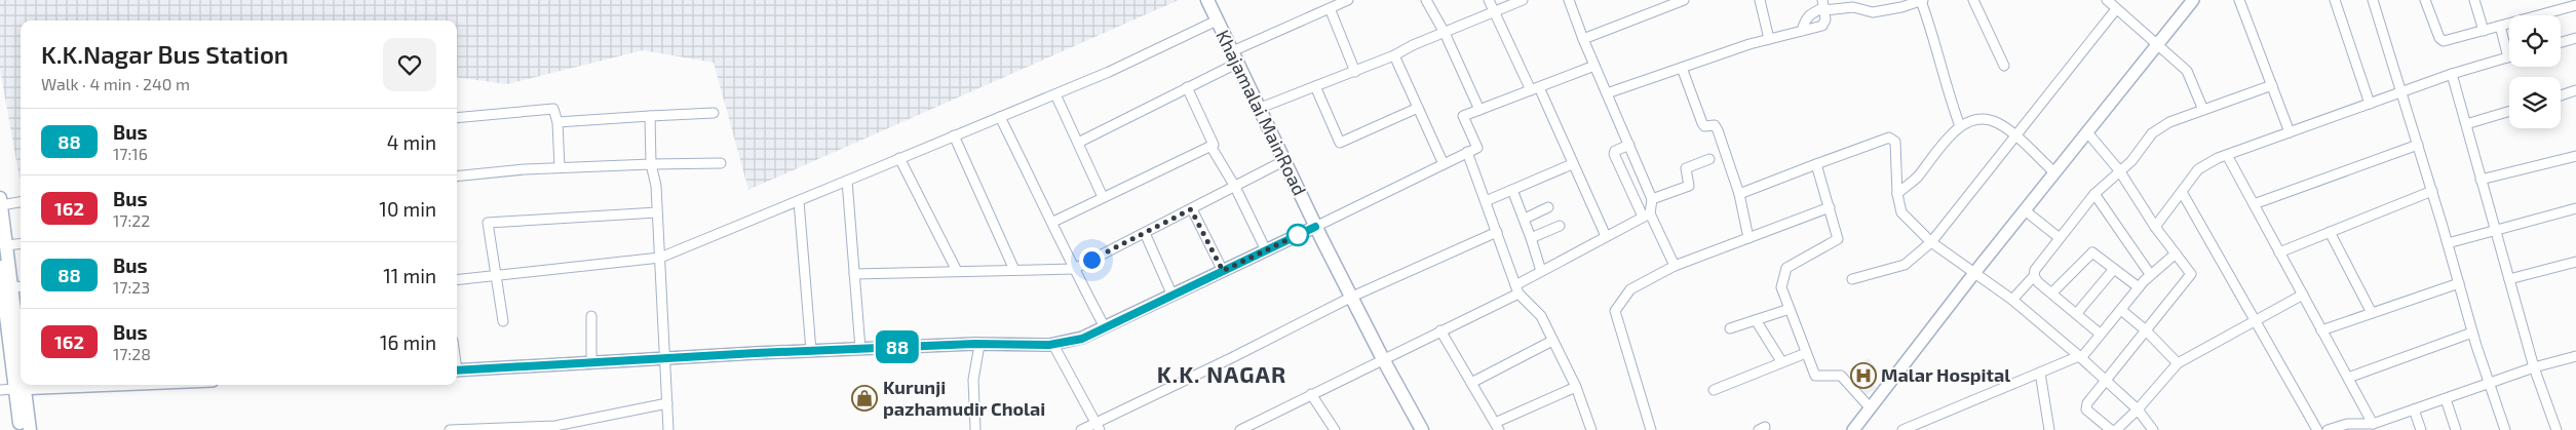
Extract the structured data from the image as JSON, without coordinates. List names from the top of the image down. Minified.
{"streets":{"main road":["Khajamalai MainRoad"]},"districts":["K.K. NAGAR"],"places":{"hospital":["Malar Hospital"],"shop":["Kurunji pazhamudir Cholai"]},"lines":["bus line 88"],"page":{"on_map":"88","heading":["K.K.Nagar Bus Station","Walk · 4 min · 240 m"],"list":[{"mark":"88","name":"Bus","note":"17:16","value":"4 min"},{"mark":"162","name":"Bus","note":"17:22","value":"10 min"},{"mark":"88","name":"Bus","note":"17:23","value":"11 min"},{"mark":"162","name":"Bus","note":"17:28","value":"16 min"}]}}
